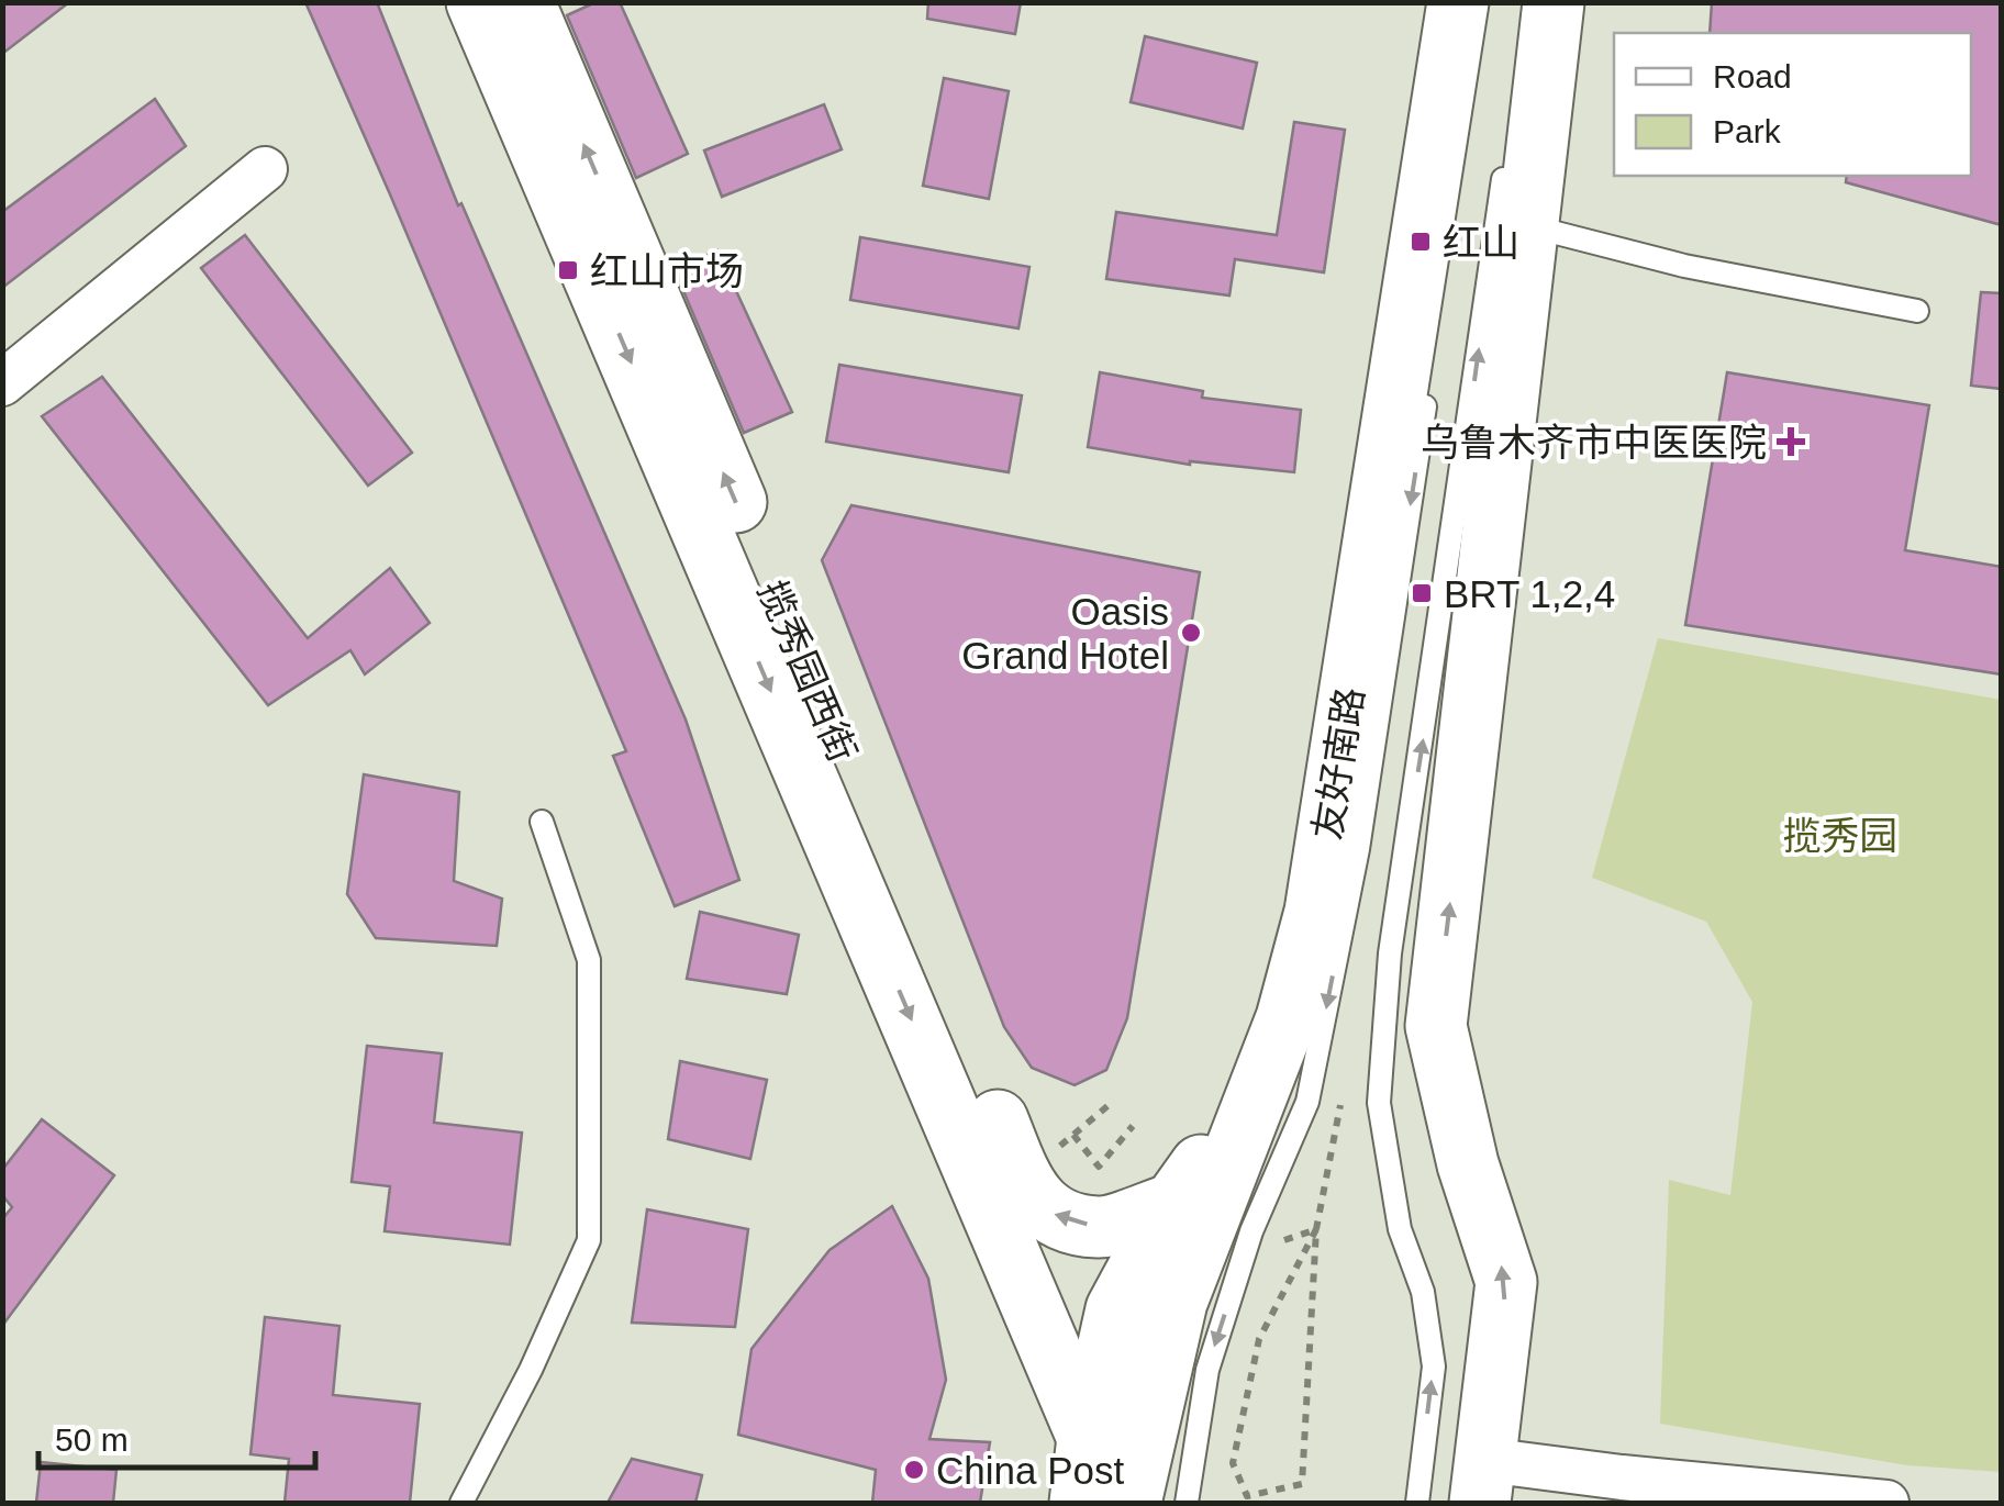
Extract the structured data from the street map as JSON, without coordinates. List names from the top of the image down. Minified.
{"streets":{"main road":["揽秀园西街","友好南路"]},"parks":["揽秀园"],"places":{"transit":["红山","红山市场","BRT 1,2,4"],"health":["乌鲁木齐市中医医院"],"other":["Oasis Grand Hotel","China Post"]},"legend":["Road","Park"],"scale_bar":"50 m"}
